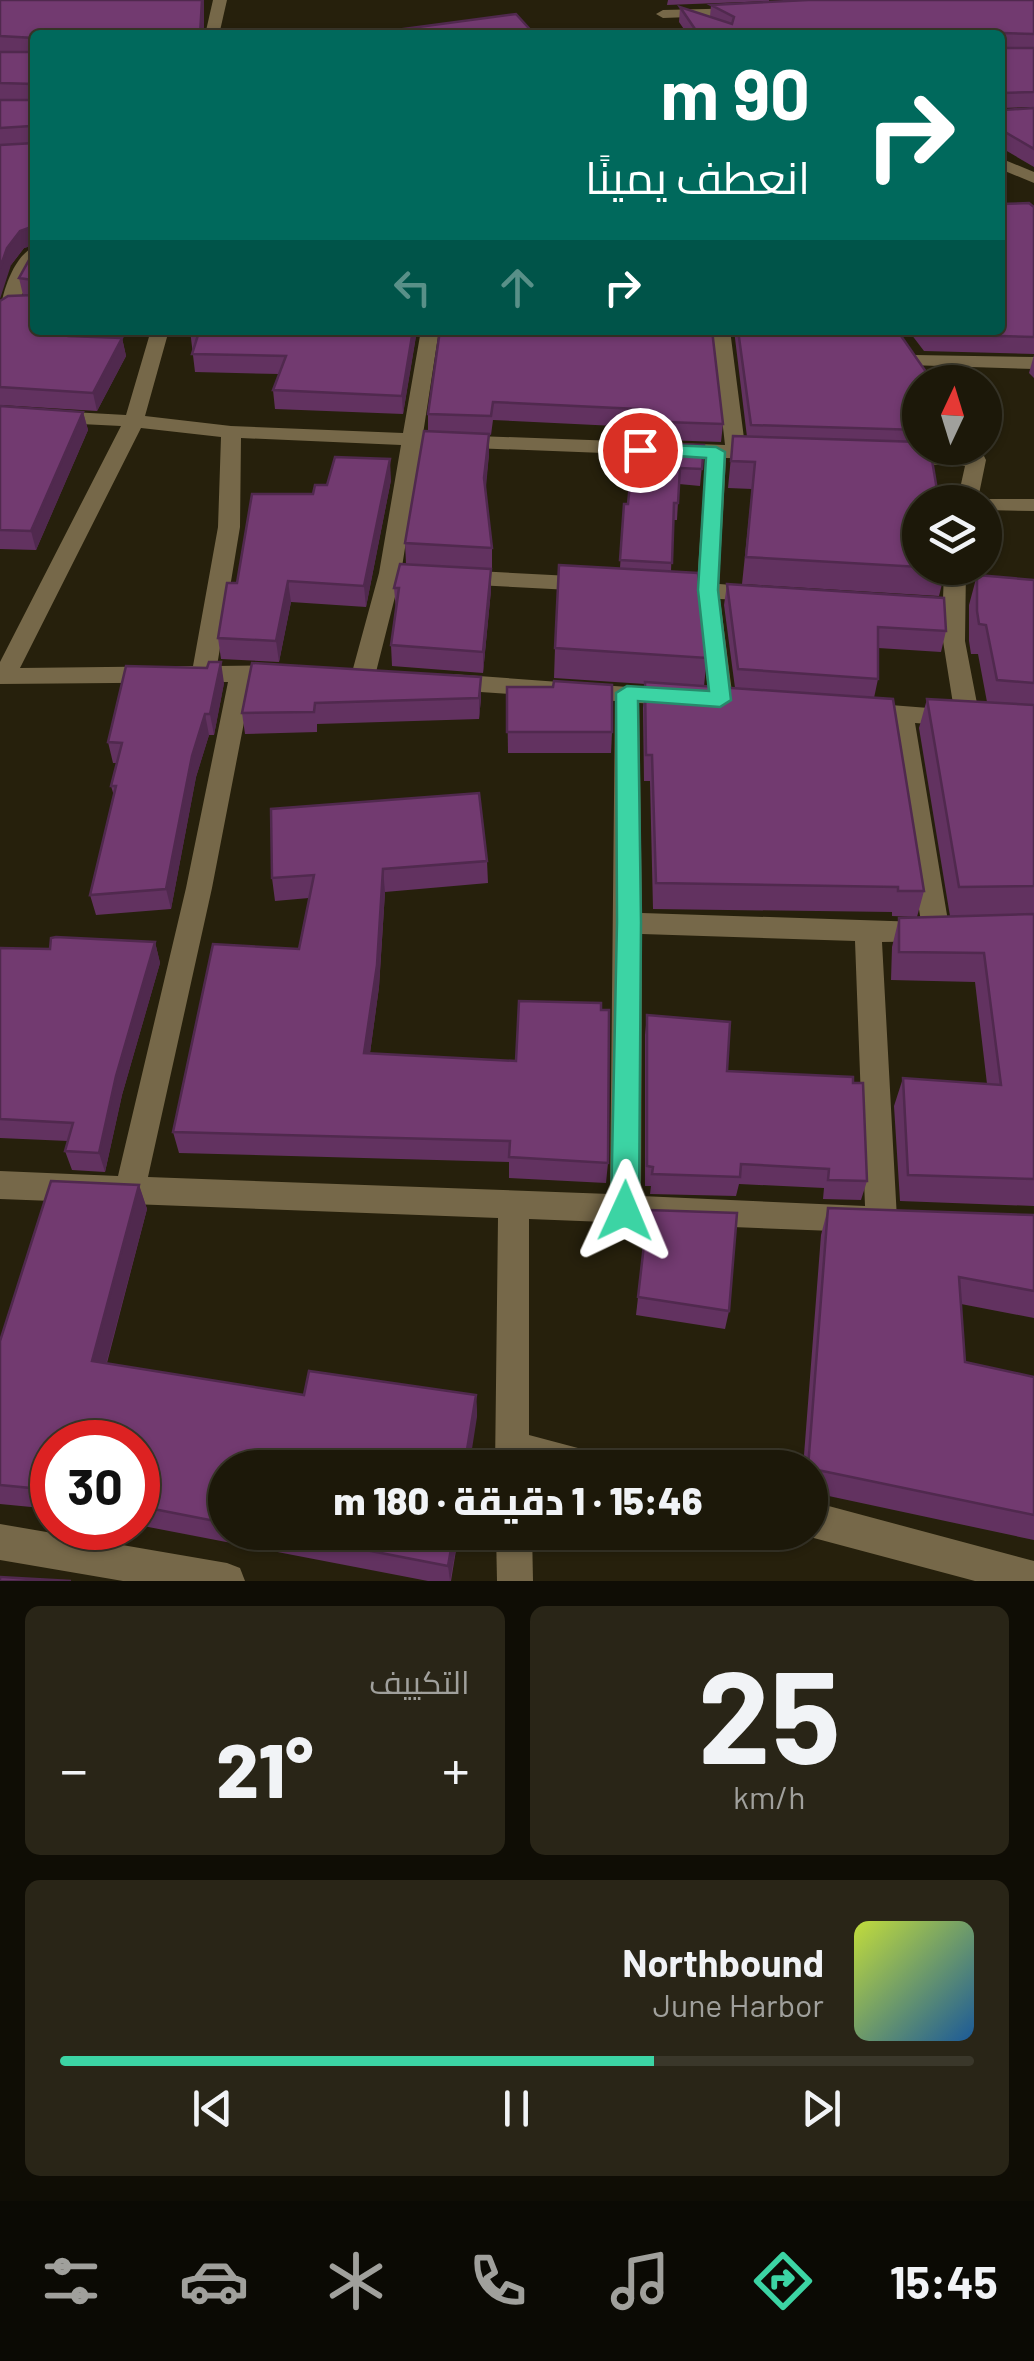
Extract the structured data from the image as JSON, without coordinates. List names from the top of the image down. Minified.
{"north":"top","page":{"turn":["90 m","انعطف يمينًا"],"limit":"30","trip":"15:46 · 1 دقيقة · 180 m","tile":[["25","km/h"],"التكييف"],"heat":["−","21°","+"],"song":["Northbound","June Harbor"],"tabs":"15:45"}}
